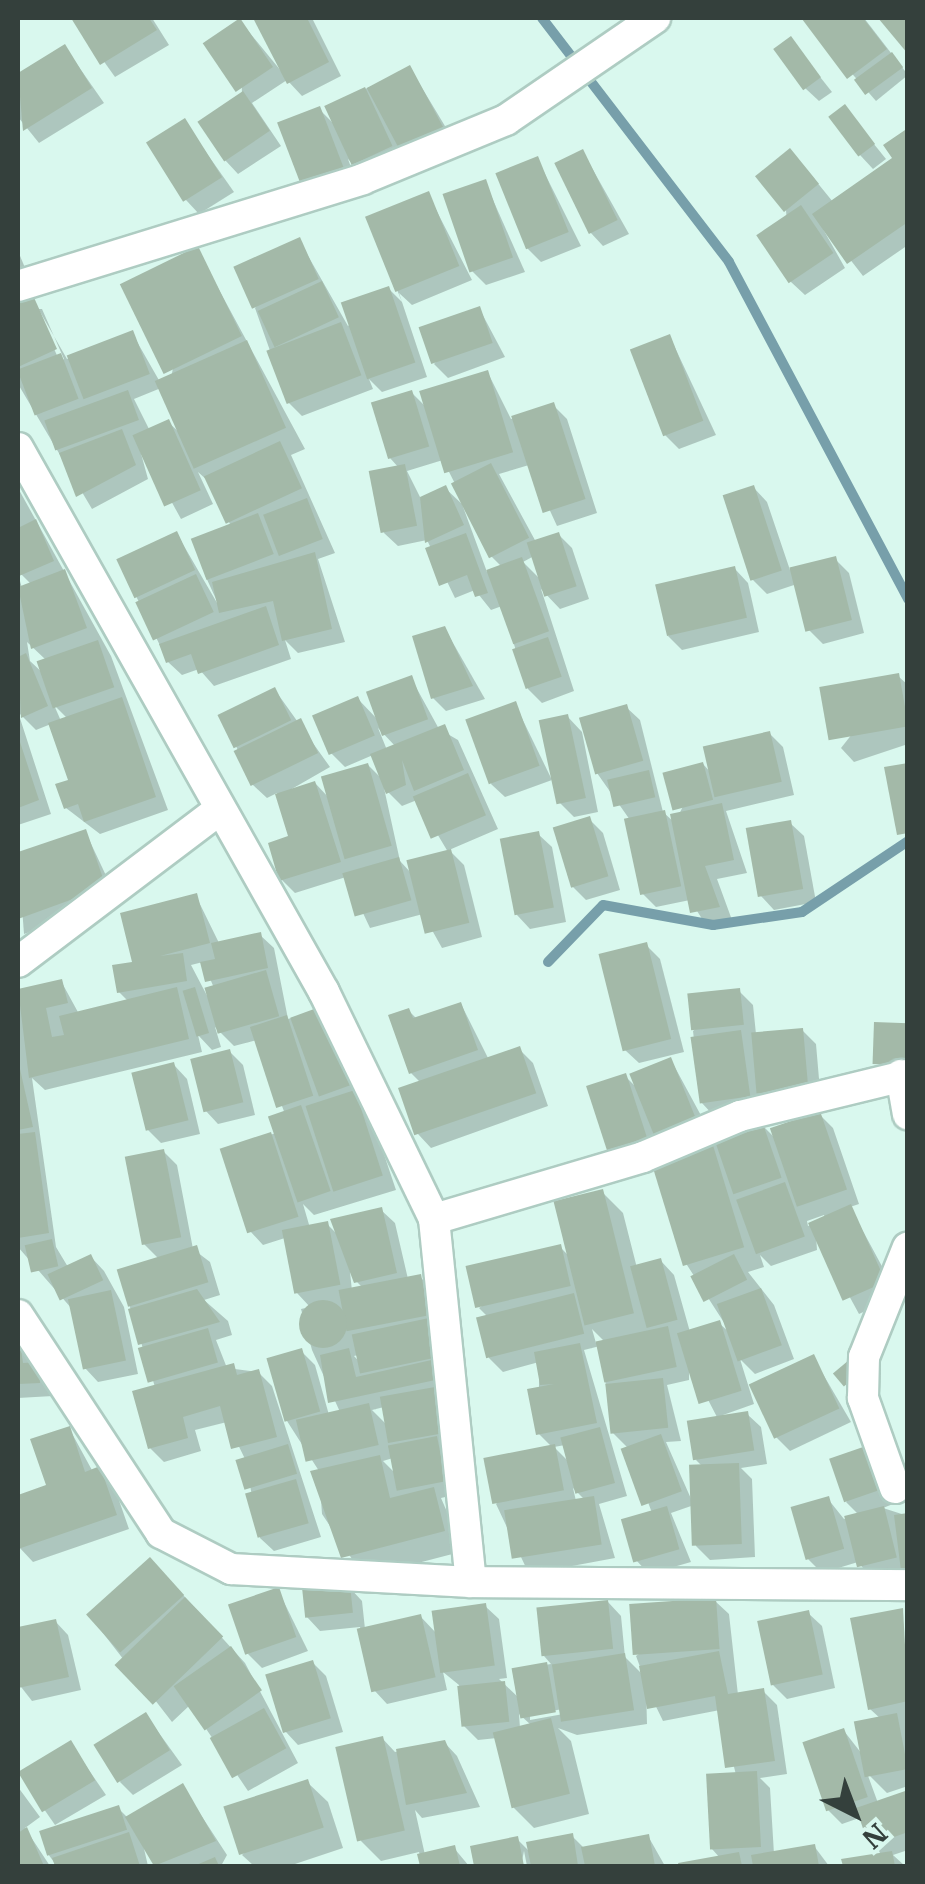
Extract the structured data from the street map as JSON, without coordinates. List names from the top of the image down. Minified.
{"north":"bottom right"}
